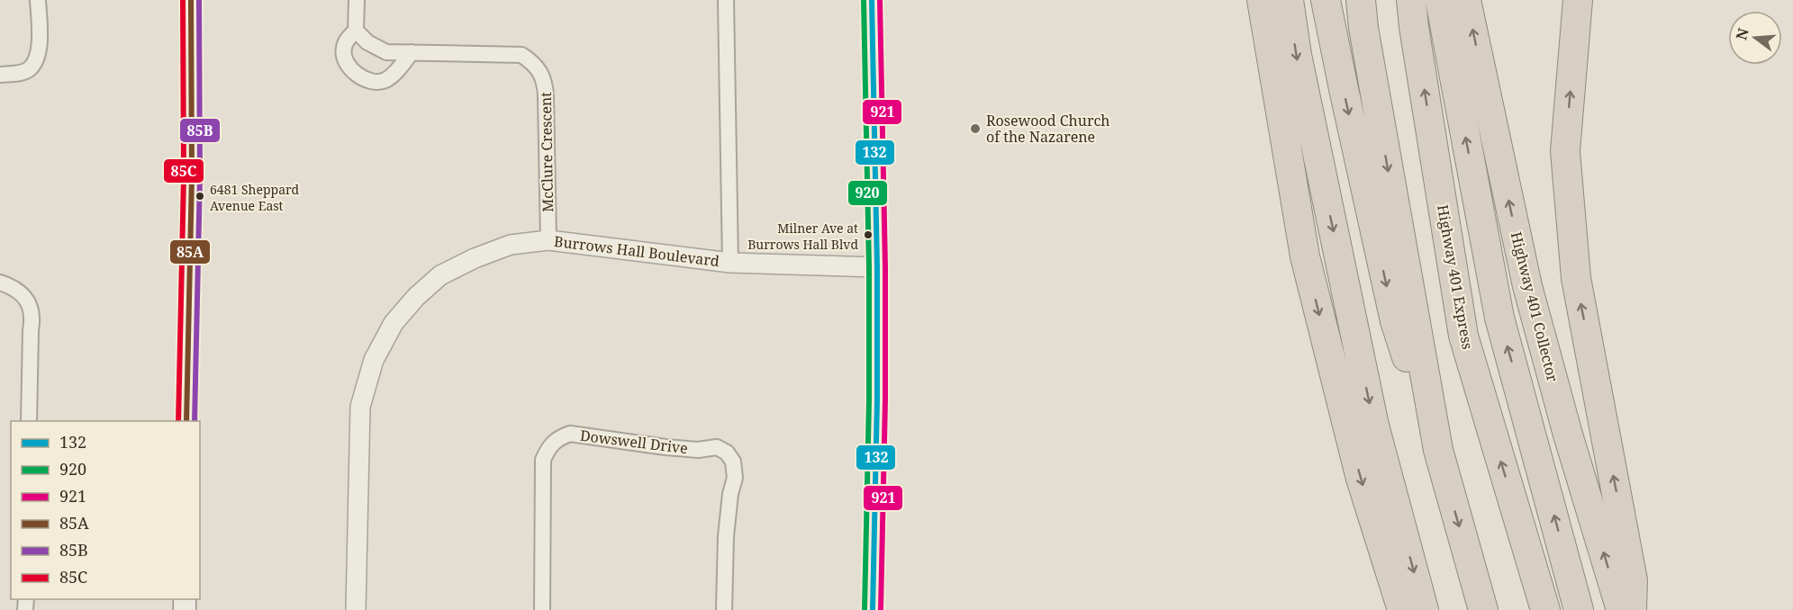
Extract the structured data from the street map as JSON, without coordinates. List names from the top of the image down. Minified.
{"streets":{"highway":["Highway 401 Express","Highway 401 Collector"],"street":["McClure Crescent","Burrows Hall Boulevard","Dowswell Drive"]},"crossings":[["McClure Crescent","Burrows Hall Boulevard"]],"places":["Rosewood Church of the Nazarene","6481 Sheppard Avenue East","Milner Ave at Burrows Hall Blvd"],"lines":["transit line 132","transit line 920","transit line 921","transit line 85A","transit line 85B","transit line 85C"],"legend":["132","920","921","85A","85B","85C"],"north":"left"}
